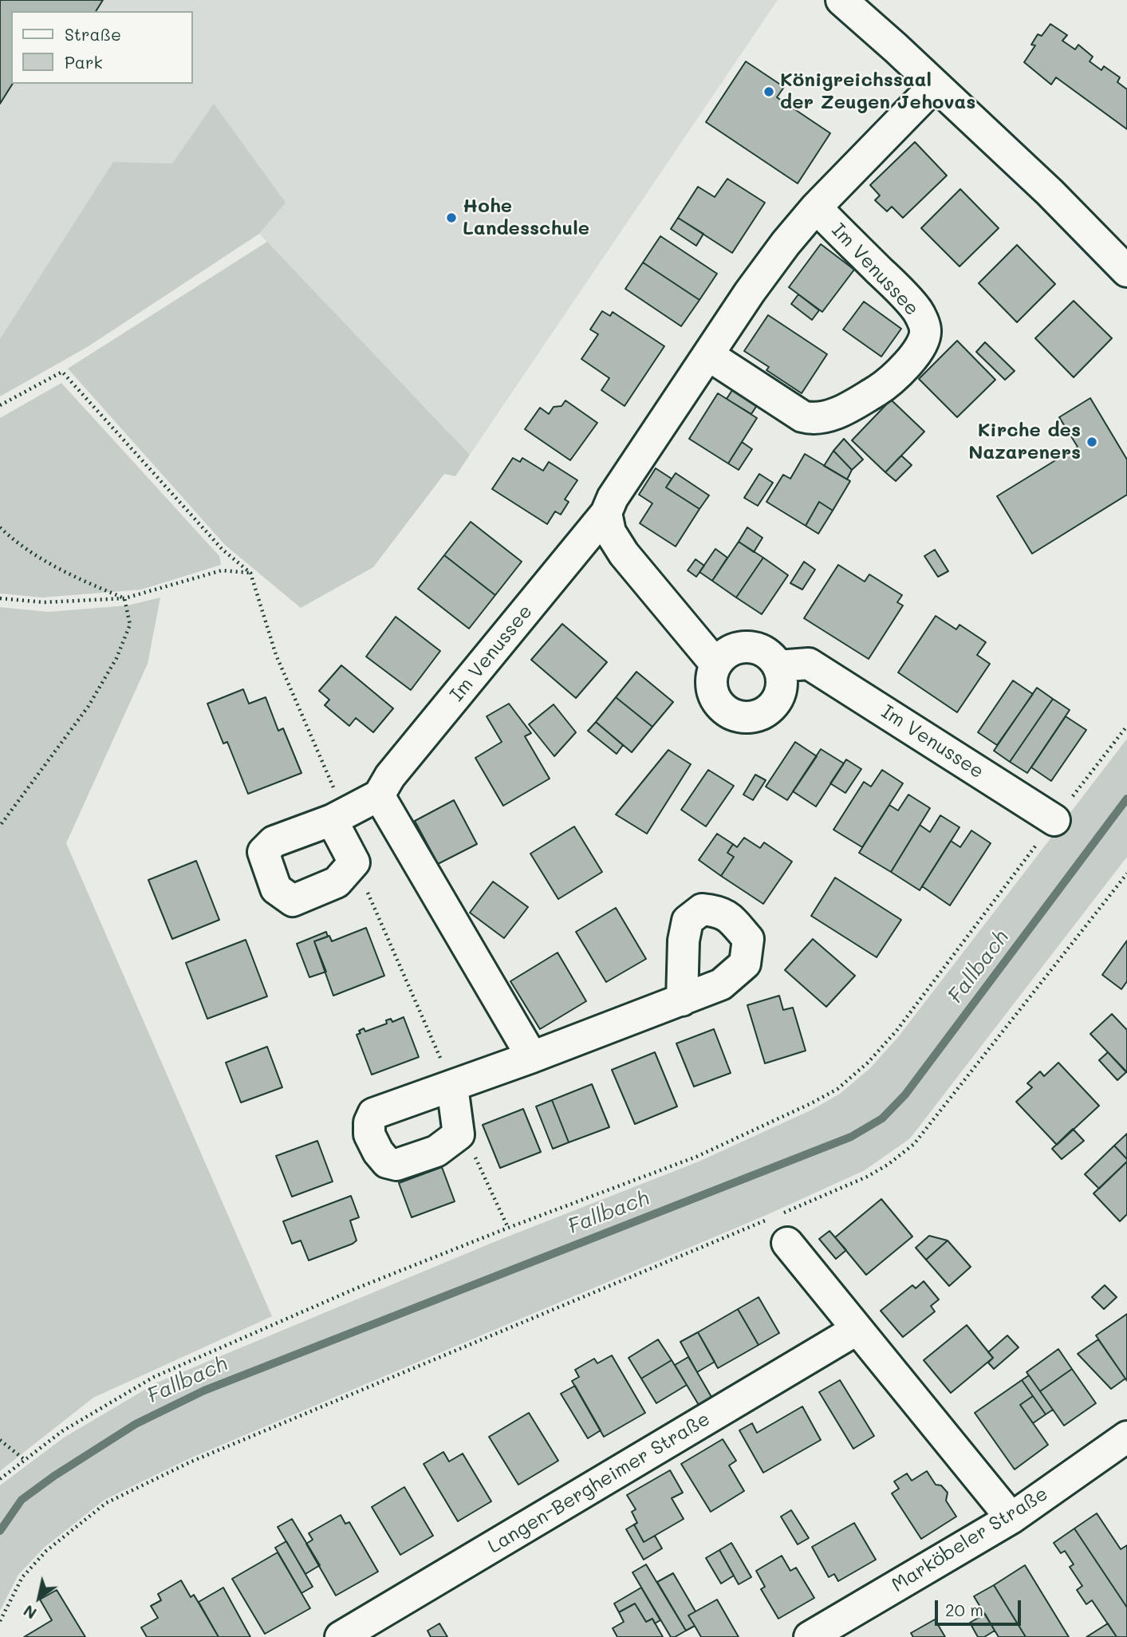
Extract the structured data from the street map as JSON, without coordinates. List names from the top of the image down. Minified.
{"streets":{"street":["Im Venussee","Langen-Bergheimer Straße","Marköbeler Straße"]},"water":["Fallbach"],"places":["Königreichssaal der Zeugen Jehovas","Hohe Landesschule","Kirche des Nazareners"],"legend":["Straße","Park"],"scale_bar":"20 m","north":"bottom left"}
